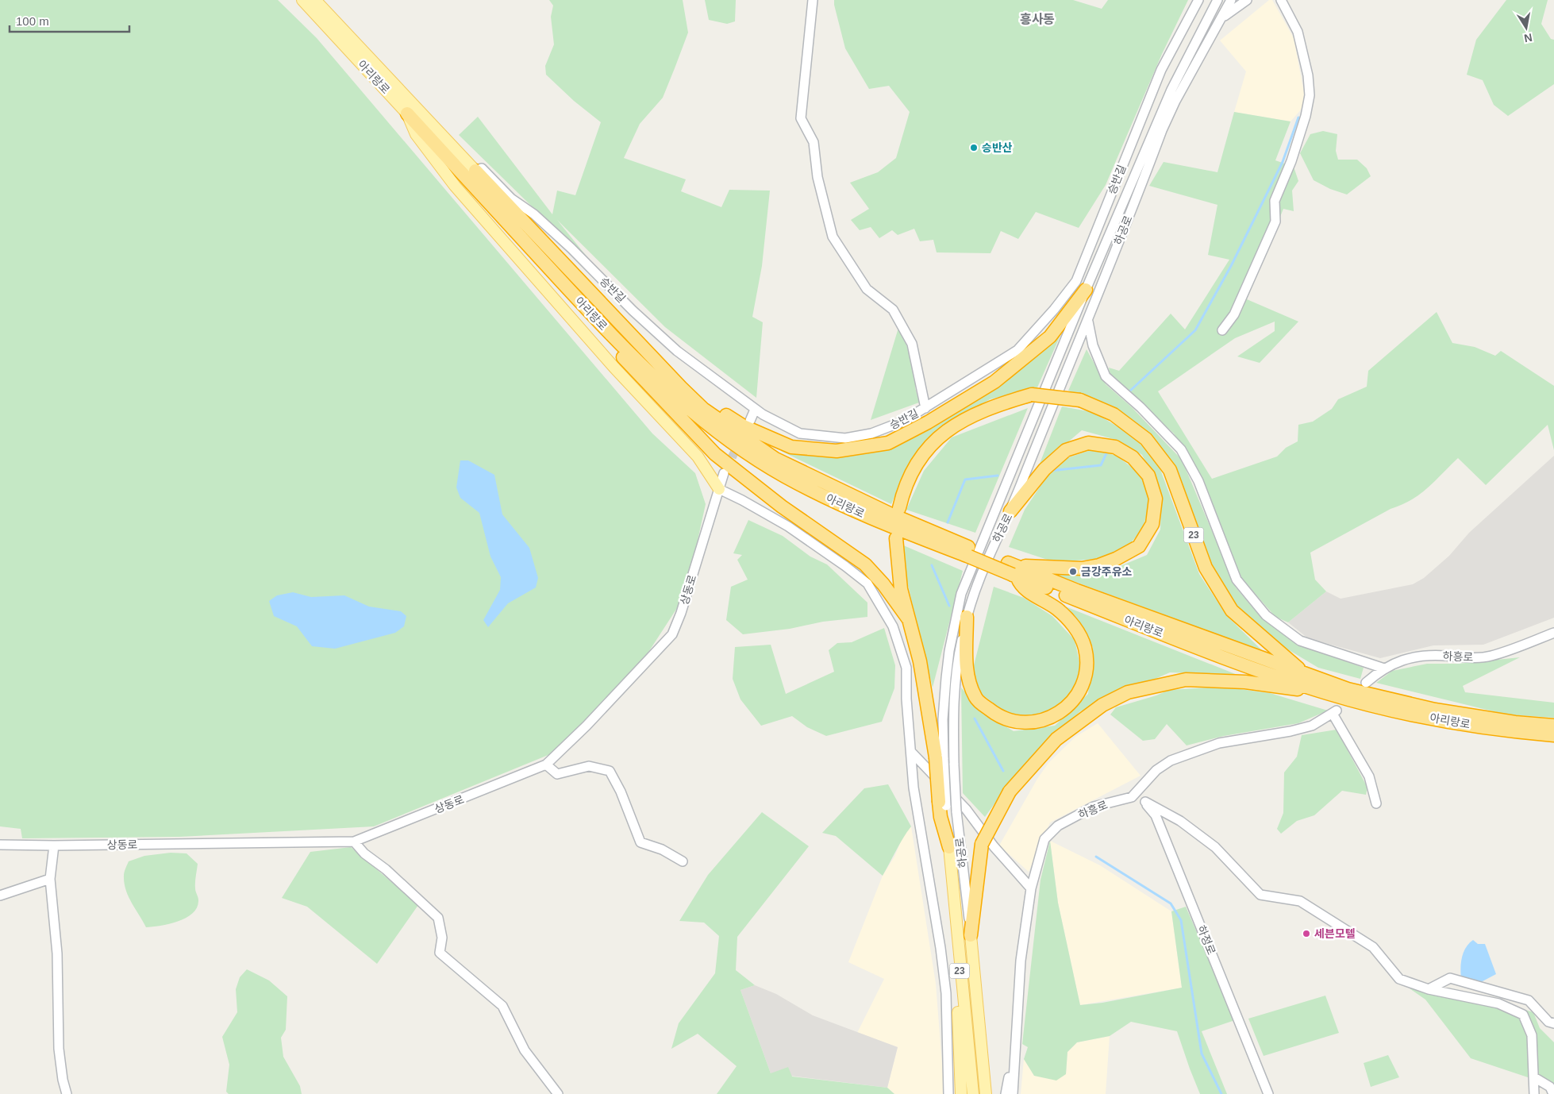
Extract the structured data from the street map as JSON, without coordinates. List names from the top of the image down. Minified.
{"streets":{"highway":["아리랑로","23"],"main road":["하공로"],"street":["승반길","상동로","하흥로","하정로"]},"crossings":[["아리랑로","승반길"],["아리랑로","23"],["하공로","23"]],"districts":["흥사동"],"places":["승반산","금강주유소","세븐모텔"],"scale_bar":"100 m","north":"bottom"}
